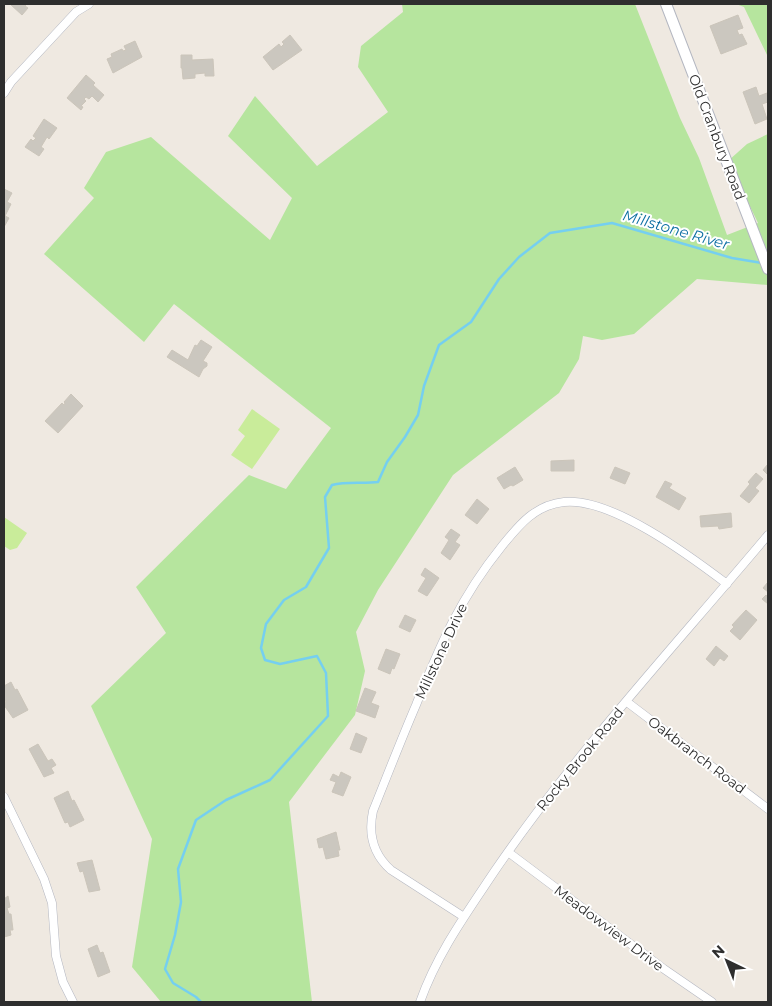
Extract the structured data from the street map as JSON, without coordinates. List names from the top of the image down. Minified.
{"streets":{"street":["Old Cranbury Road","Millstone Drive","Oakbranch Road","Rocky Brook Road","Meadowview Drive"]},"crossings":[["Millstone Drive","Rocky Brook Road"],["Oakbranch Road","Rocky Brook Road"],["Rocky Brook Road","Meadowview Drive"]],"water":["Millstone River"],"north":"top left"}
